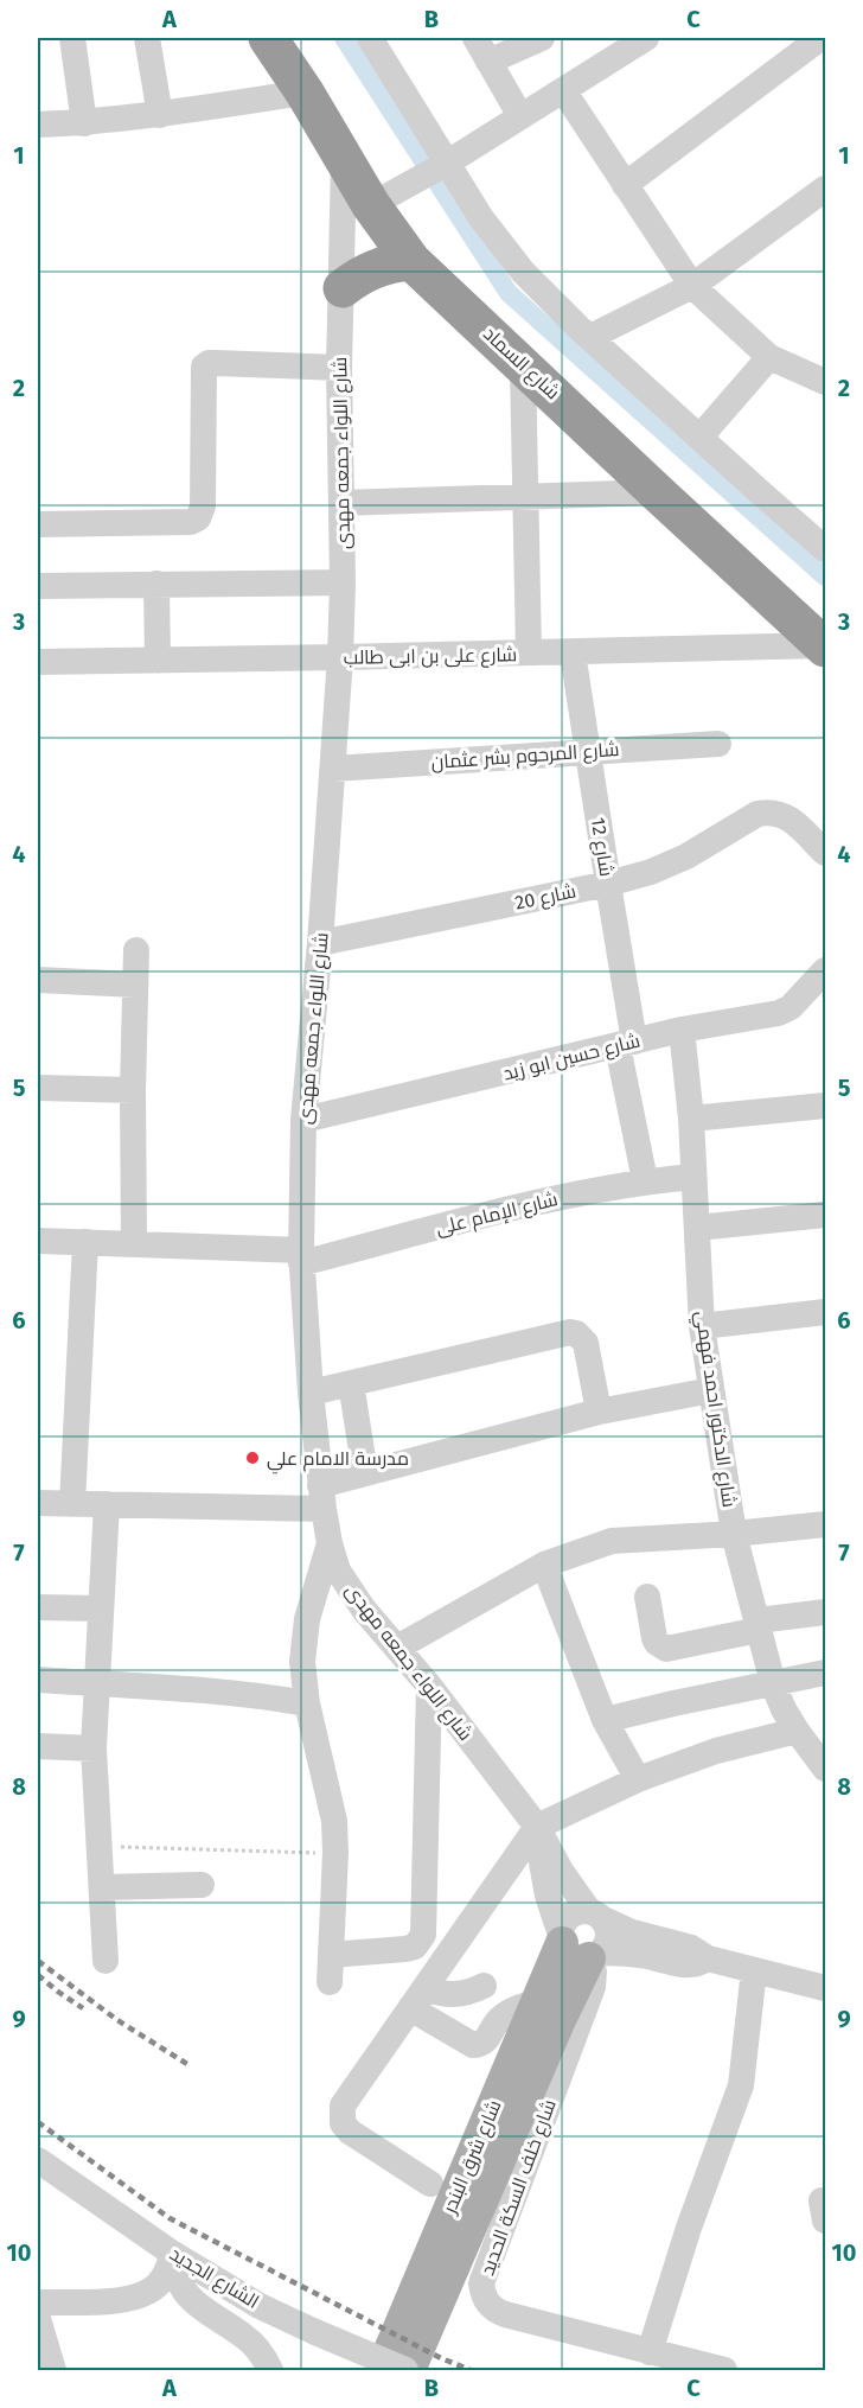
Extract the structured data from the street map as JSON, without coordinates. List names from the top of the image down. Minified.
{"streets":{"highway":["شارع السماد"],"main road":["شارع شرق البندر"],"street":["شارع اللواء جمعه مهدى","شارع على بن ابى طالب","شارع المرحوم بشر عثمان","شارع 12","شارع 20","شارع حسين ابو زيد","شارع الإمام على","شارع الدكتور احمد فهمي","شارع خلف السكة الحديد","الشارع الجديد"]},"crossings":[["شارع السماد","شارع اللواء جمعه مهدى"],["شارع السماد","شارع على بن ابى طالب"],["شارع اللواء جمعه مهدى","شارع على بن ابى طالب"],["شارع اللواء جمعه مهدى","شارع المرحوم بشر عثمان"],["شارع اللواء جمعه مهدى","شارع 20"],["شارع اللواء جمعه مهدى","شارع حسين ابو زيد"],["شارع اللواء جمعه مهدى","شارع الإمام على"],["شارع على بن ابى طالب","شارع 12"],["شارع المرحوم بشر عثمان","شارع 12"],["شارع 12","شارع 20"],["شارع 12","شارع حسين ابو زيد"],["شارع 12","شارع الإمام على"],["شارع حسين ابو زيد","شارع الدكتور احمد فهمي"],["شارع الإمام على","شارع الدكتور احمد فهمي"],["شارع شرق البندر","شارع خلف السكة الحديد"],["شارع شرق البندر","الشارع الجديد"]],"places":["مدرسة الامام علي"],"grid":{"columns":["A","B","C"],"rows":["1","2","3","4","5","6","7","8","9","10"]}}
